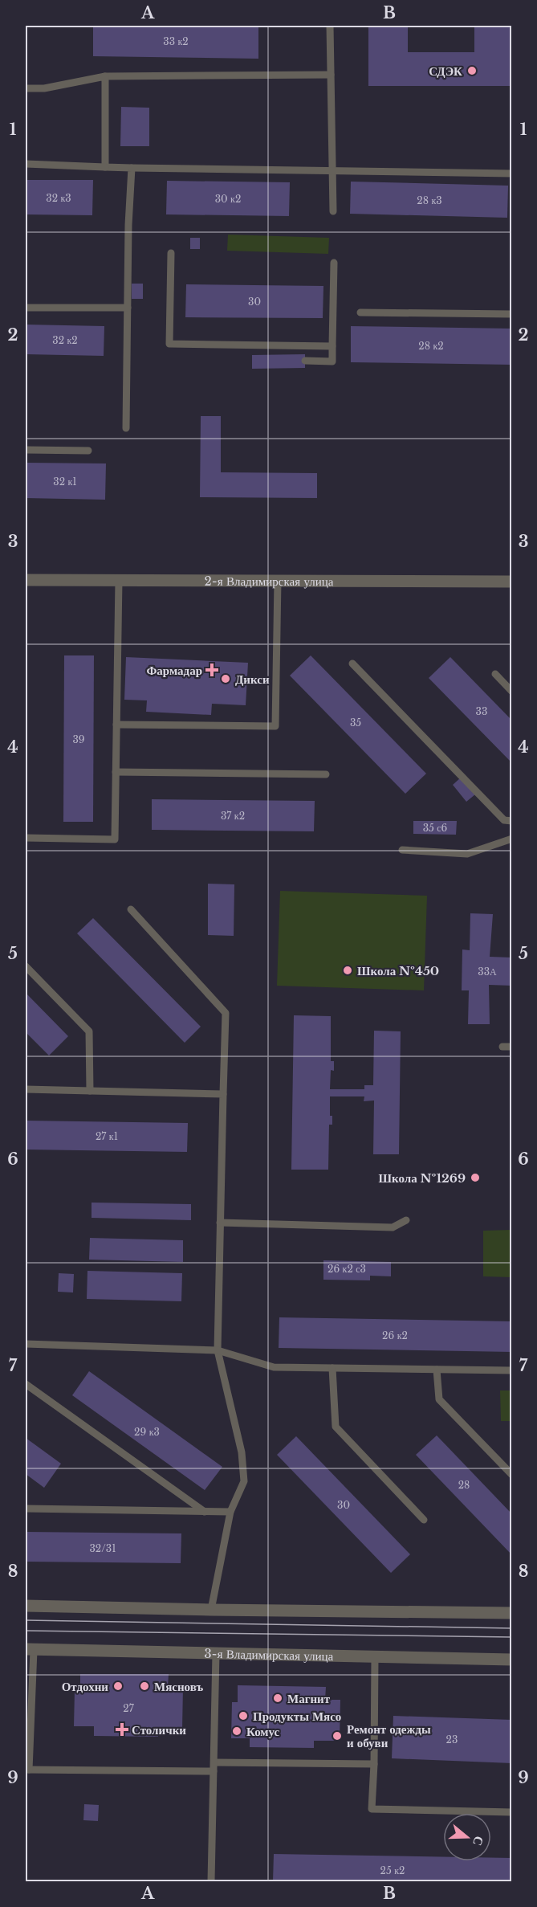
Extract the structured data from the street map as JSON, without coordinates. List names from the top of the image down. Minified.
{"streets":{"street":["2-я Владимирская улица","3-я Владимирская улица"]},"places":{"other":["СДЭК","Дикси","Школа №450","Школа №1269","Отдохни","Мясновъ","Магнит","Продукты Мясо","Комус","Ремонт одежды и обуви"],"health":["Фармадар","Столички"]},"house_numbers":["33 к2","32 к3","30 к2","28 к3","30","32 к2","28 к2","32 к1","33","35","39","37 к2","35 с6","33А","27 к1","26 к2 с3","26 к2","29 к3","28","30","32/31","27","23","25 к2"],"north":"right","grid":{"columns":["A","B"],"rows":["1","2","3","4","5","6","7","8","9"]}}
